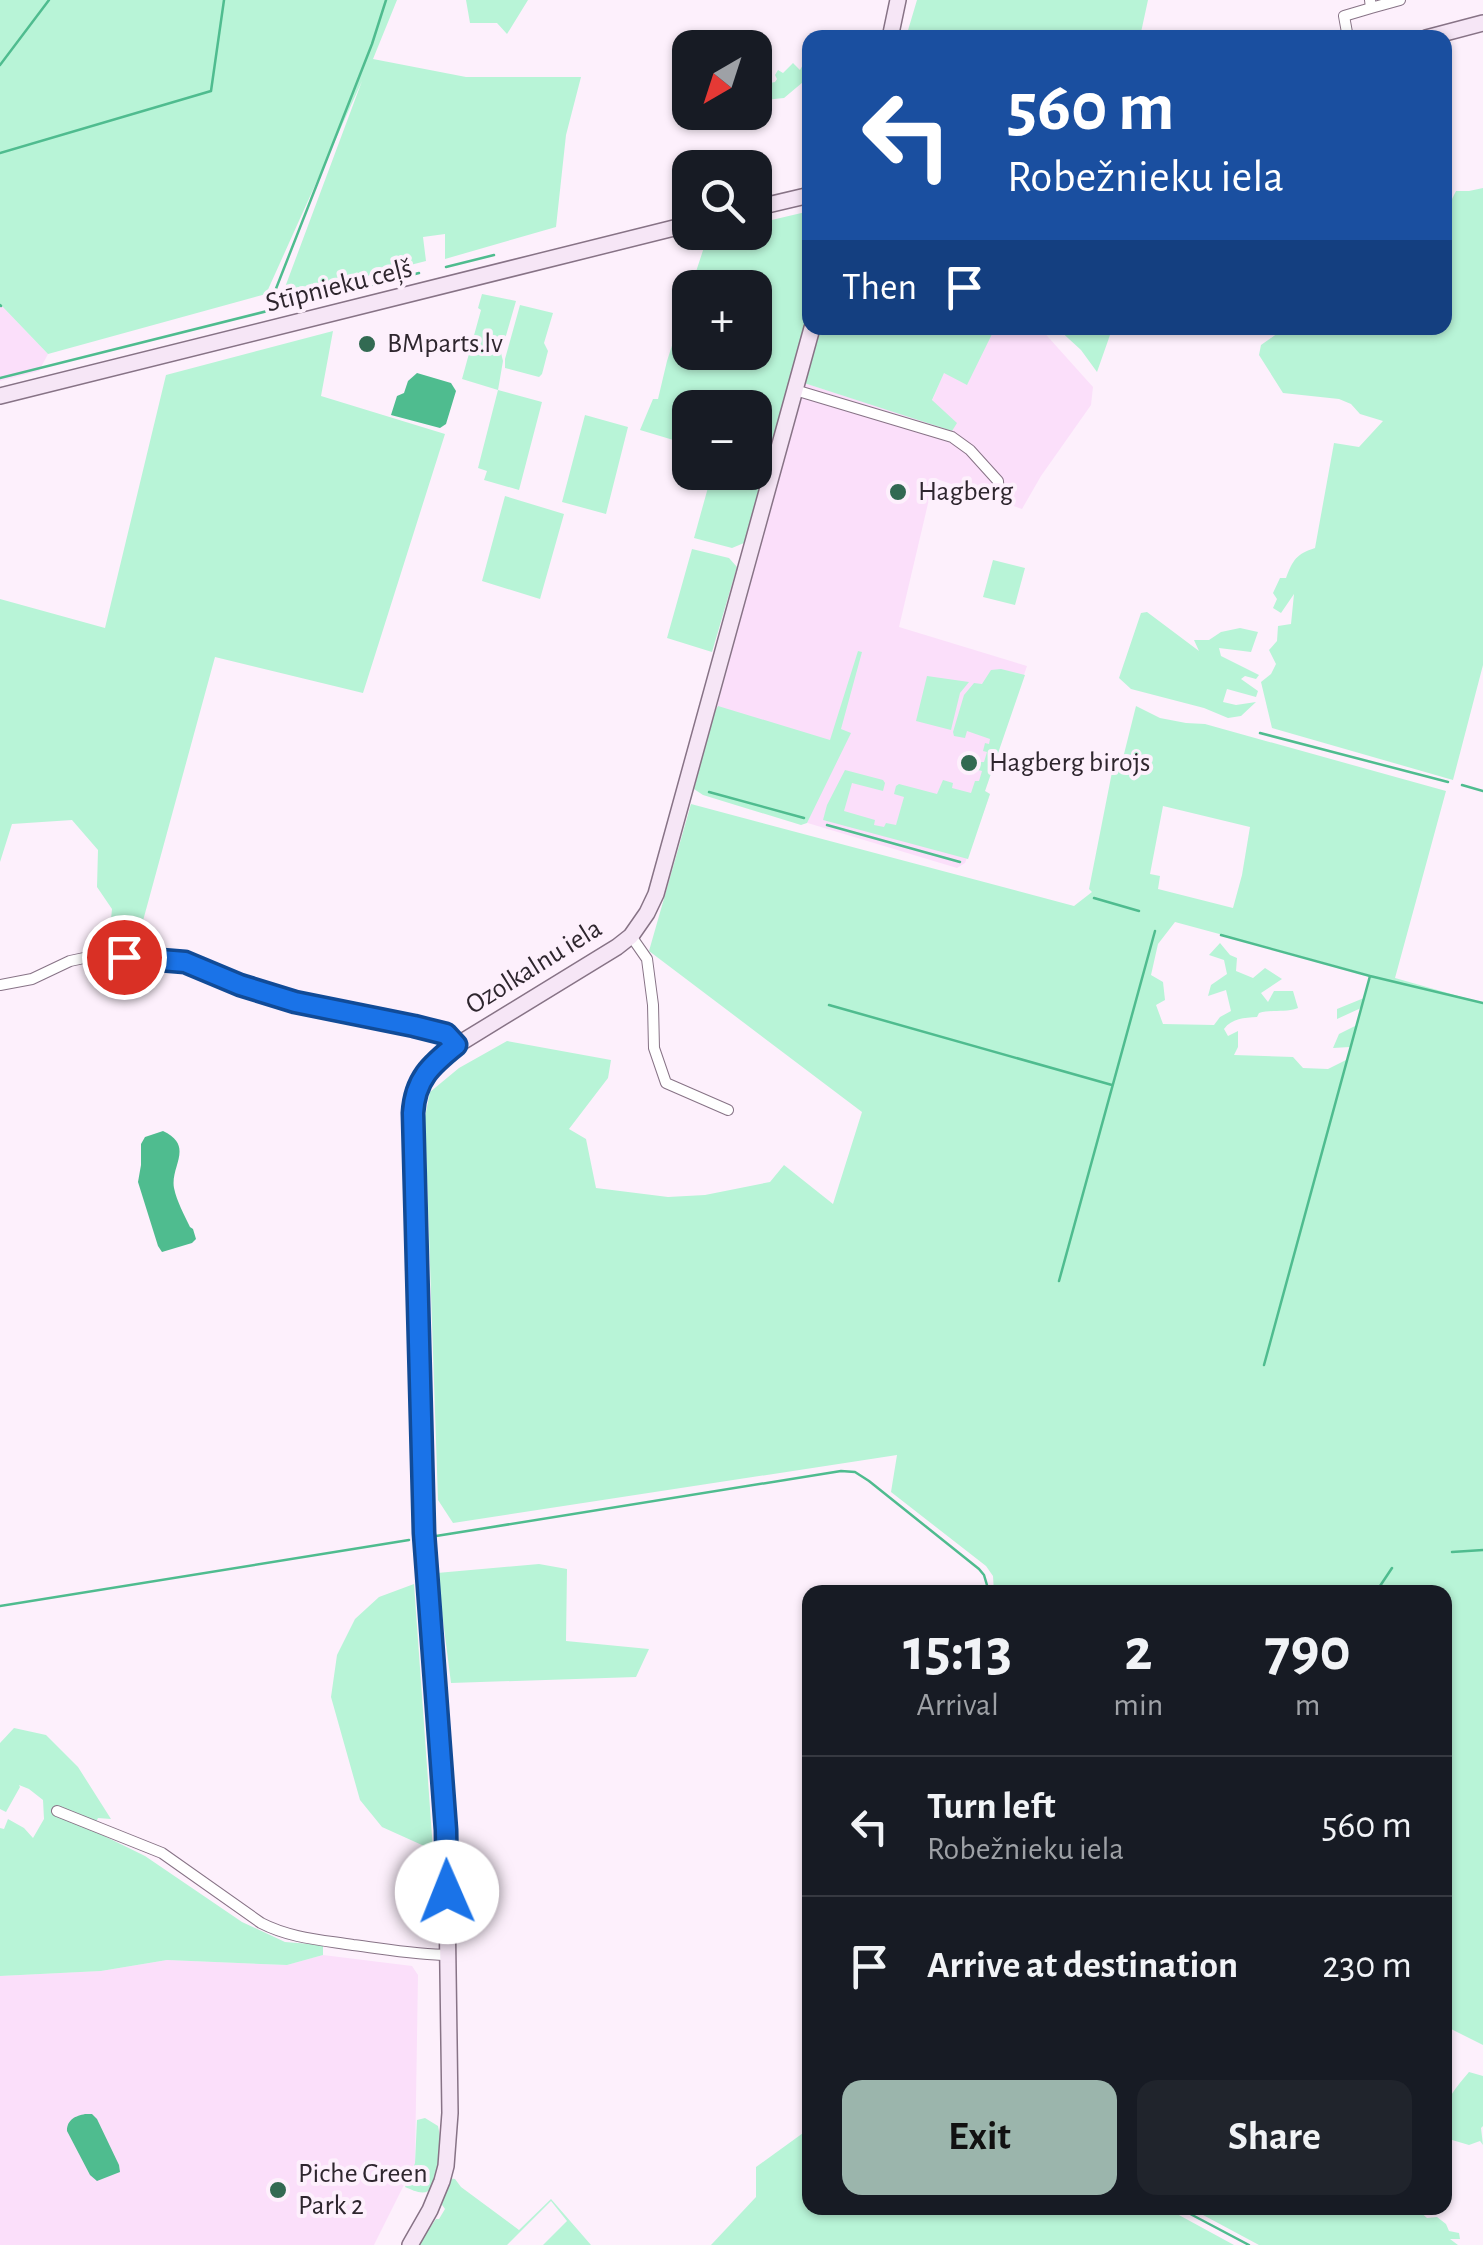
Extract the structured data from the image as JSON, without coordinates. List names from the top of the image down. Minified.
{"streets":{"street":["Stīpnieku ceļš","Ozolkalnu iela"]},"places":["BMparts.lv","Hagberg","Hagberg birojs","Piche Green Park 2"],"north":"bottom left","page":{"map_buttons":["+","−"],"turn":["560 m","Robežnieku iela"],"then":"Then","eta":["15:13","Arrival","2","min","790","m"],"list":[{"name":"Turn left","note":"Robežnieku iela","value":"560 m"},{"name":"Arrive at destination","value":"230 m"}],"buttons":["Exit","Share"]}}
